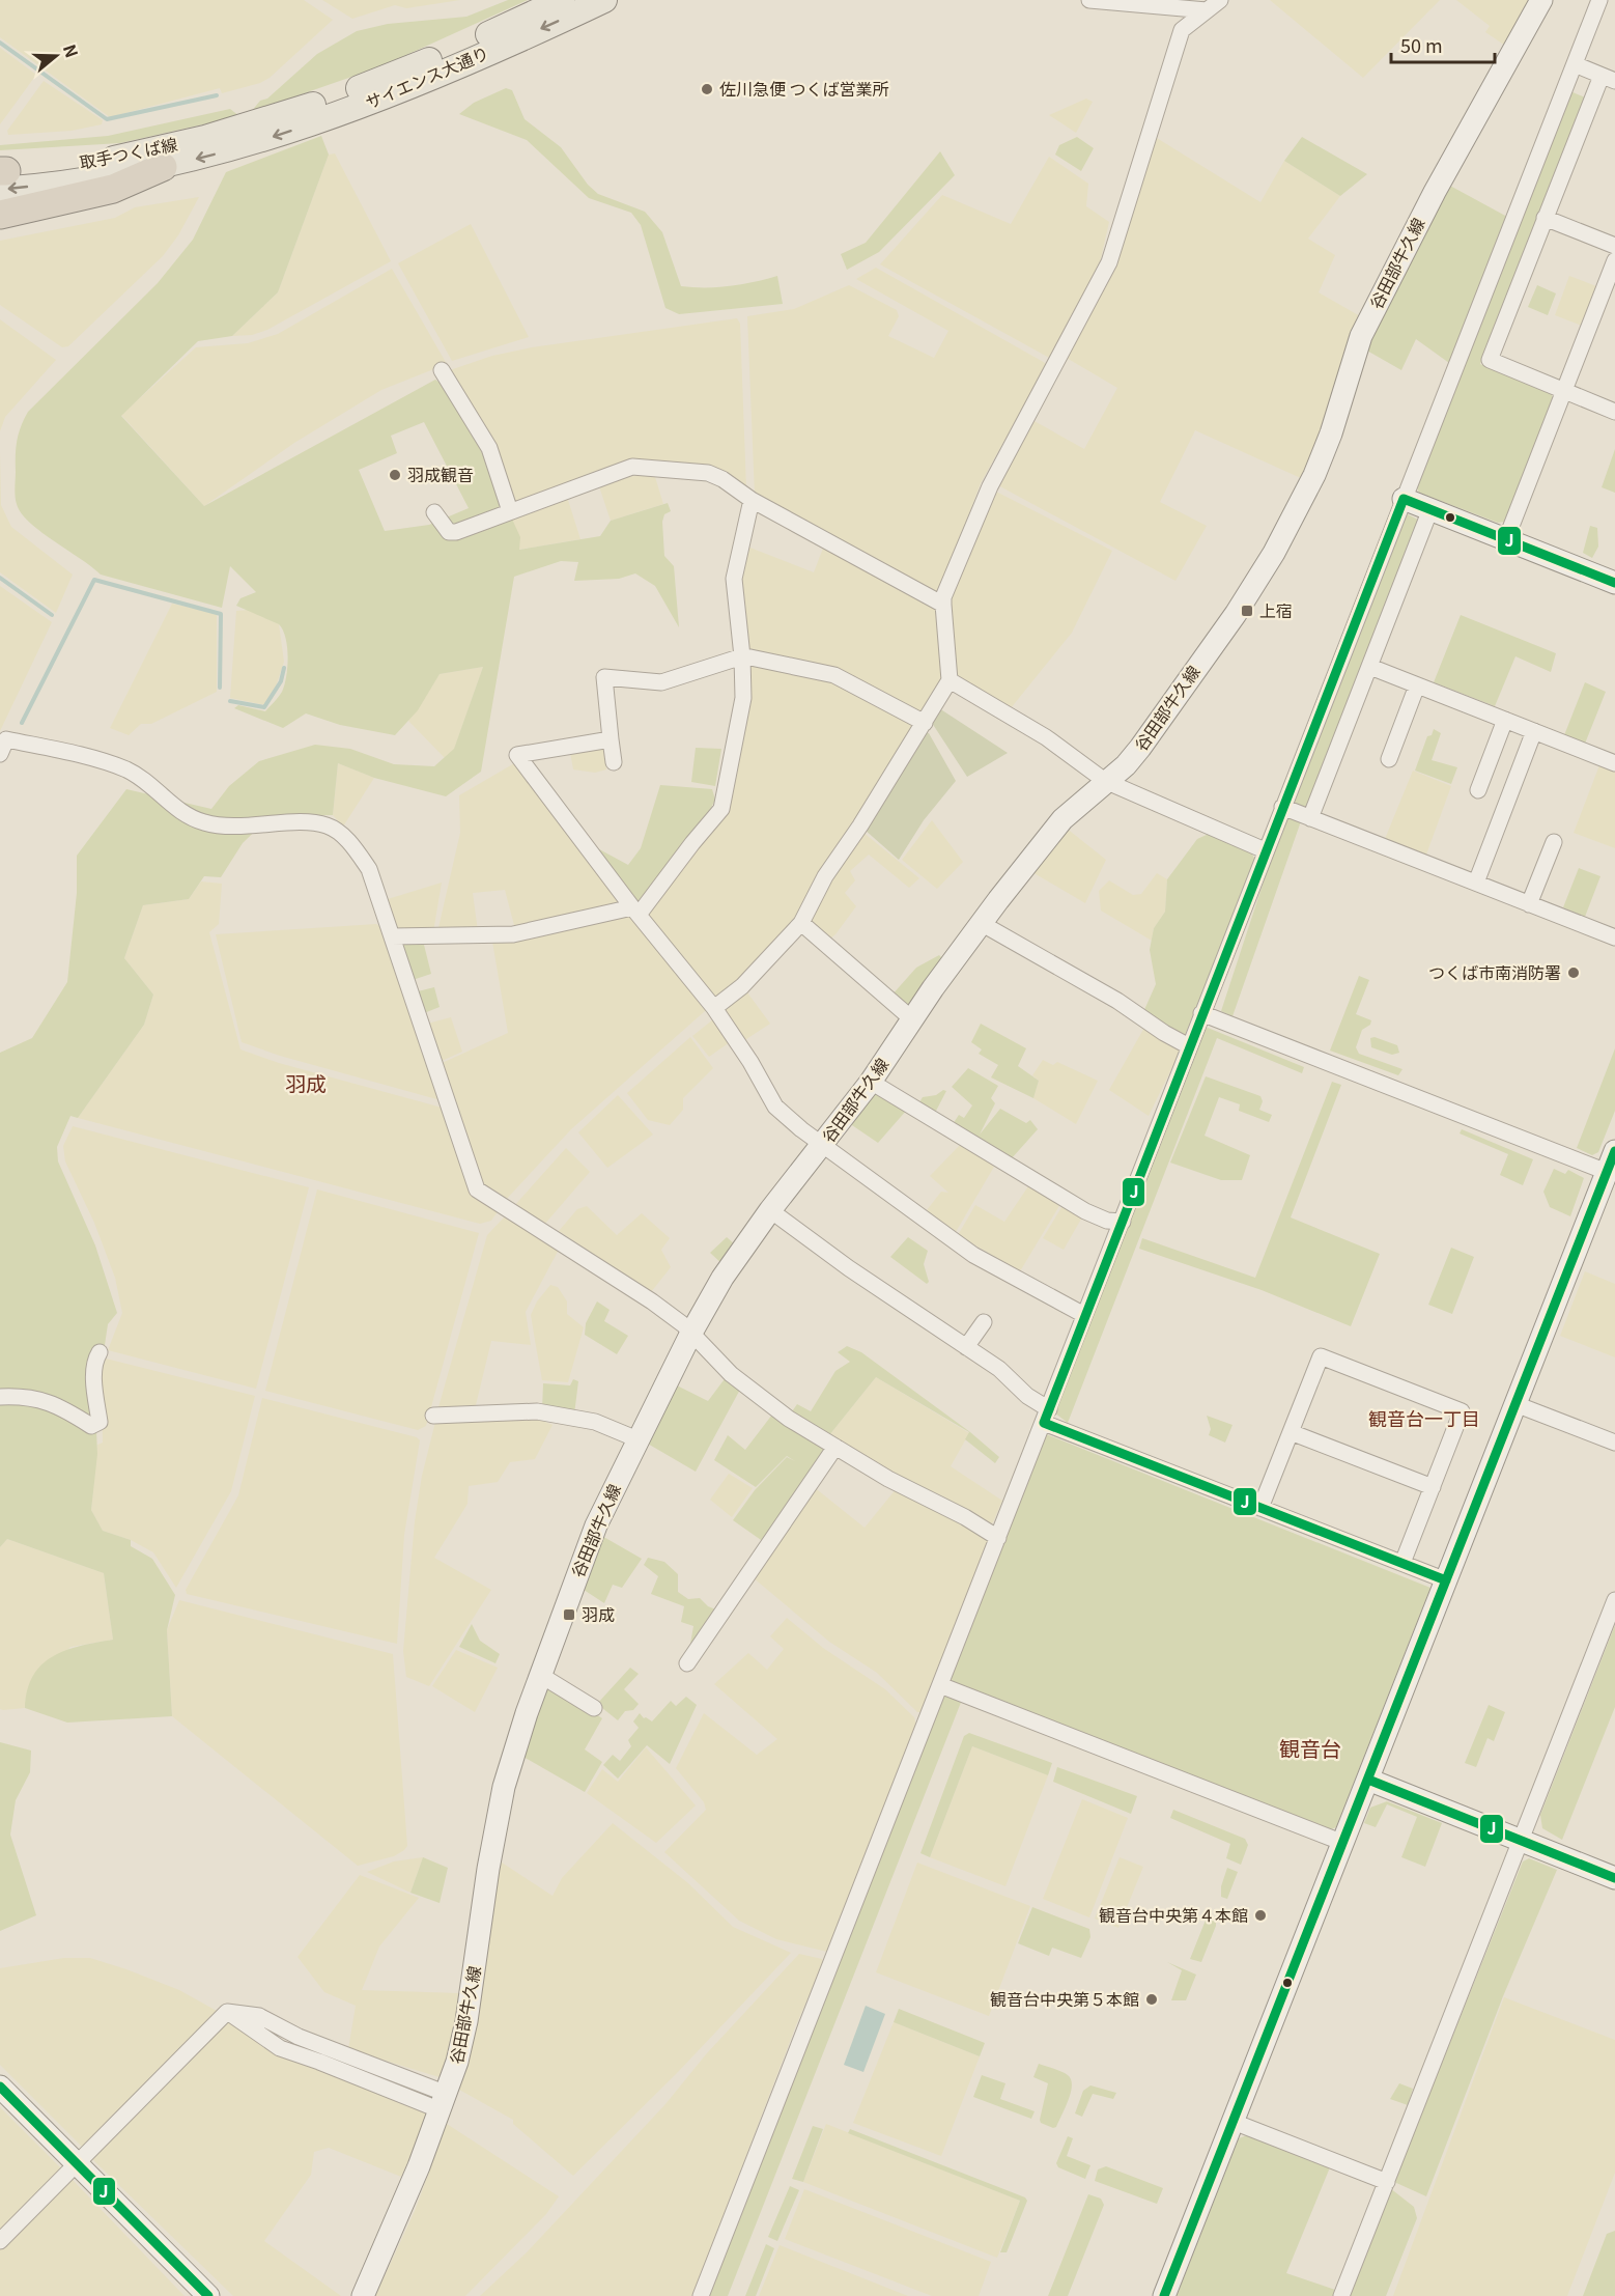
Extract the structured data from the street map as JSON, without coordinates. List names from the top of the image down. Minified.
{"streets":{"main road":["サイエンス大通り","取手つくば線","谷田部牛久線"]},"crossings":[["サイエンス大通り","取手つくば線"]],"districts":["羽成","観音台一丁目","観音台"],"places":{"other":["佐川急便 つくば営業所","羽成観音","つくば市南消防署","観音台中央第４本館","観音台中央第５本館"],"transit":["上宿","羽成"]},"lines":["transit line J"],"scale_bar":"50 m","north":"right"}
